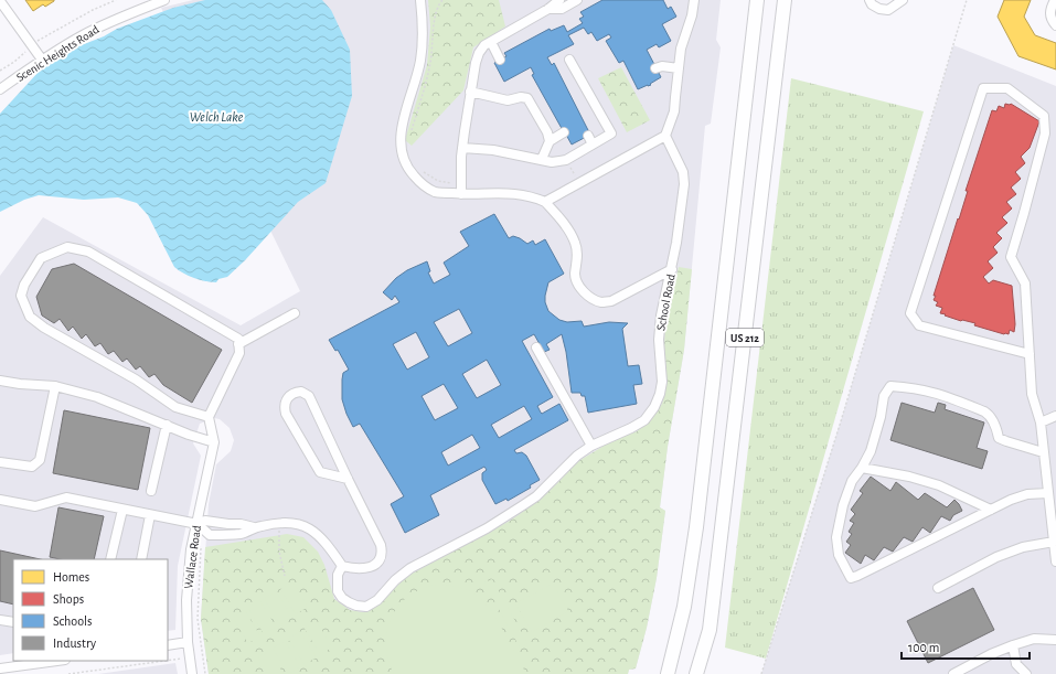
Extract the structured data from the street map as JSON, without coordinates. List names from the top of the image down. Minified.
{"streets":{"highway":["US 212"],"street":["Scenic Heights Road","School Road","Wallace Road"]},"water":["Welch Lake"],"legend":["Homes","Shops","Schools","Industry"],"scale_bar":"100 m"}
